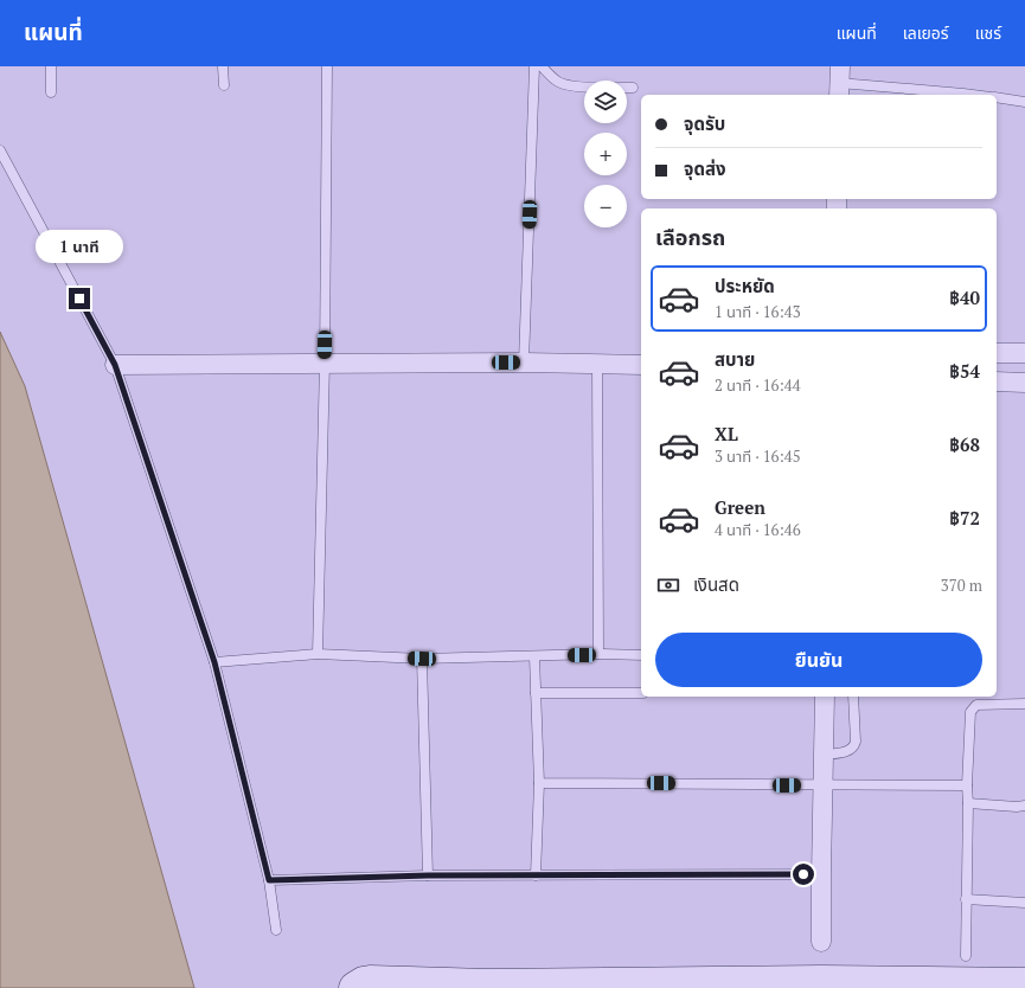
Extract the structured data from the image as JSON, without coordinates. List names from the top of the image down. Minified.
{"page":{"header":"แผนที่","nav":["แผนที่","เลเยอร์","แชร์"],"map_buttons":["+","−"],"banner":["จุดรับ","จุดส่ง"],"heading":"เลือกรถ","bubble":"1 นาที","list":[{"name":"ประหยัด","note":"1 นาที · 16:43","value":"฿40"},{"name":"สบาย","note":"2 นาที · 16:44","value":"฿54"},{"name":"XL","note":"3 นาที · 16:45","value":"฿68"},{"name":"Green","note":"4 นาที · 16:46","value":"฿72"}],"pay":["เงินสด","370 m"],"buttons":"ยืนยัน"}}
